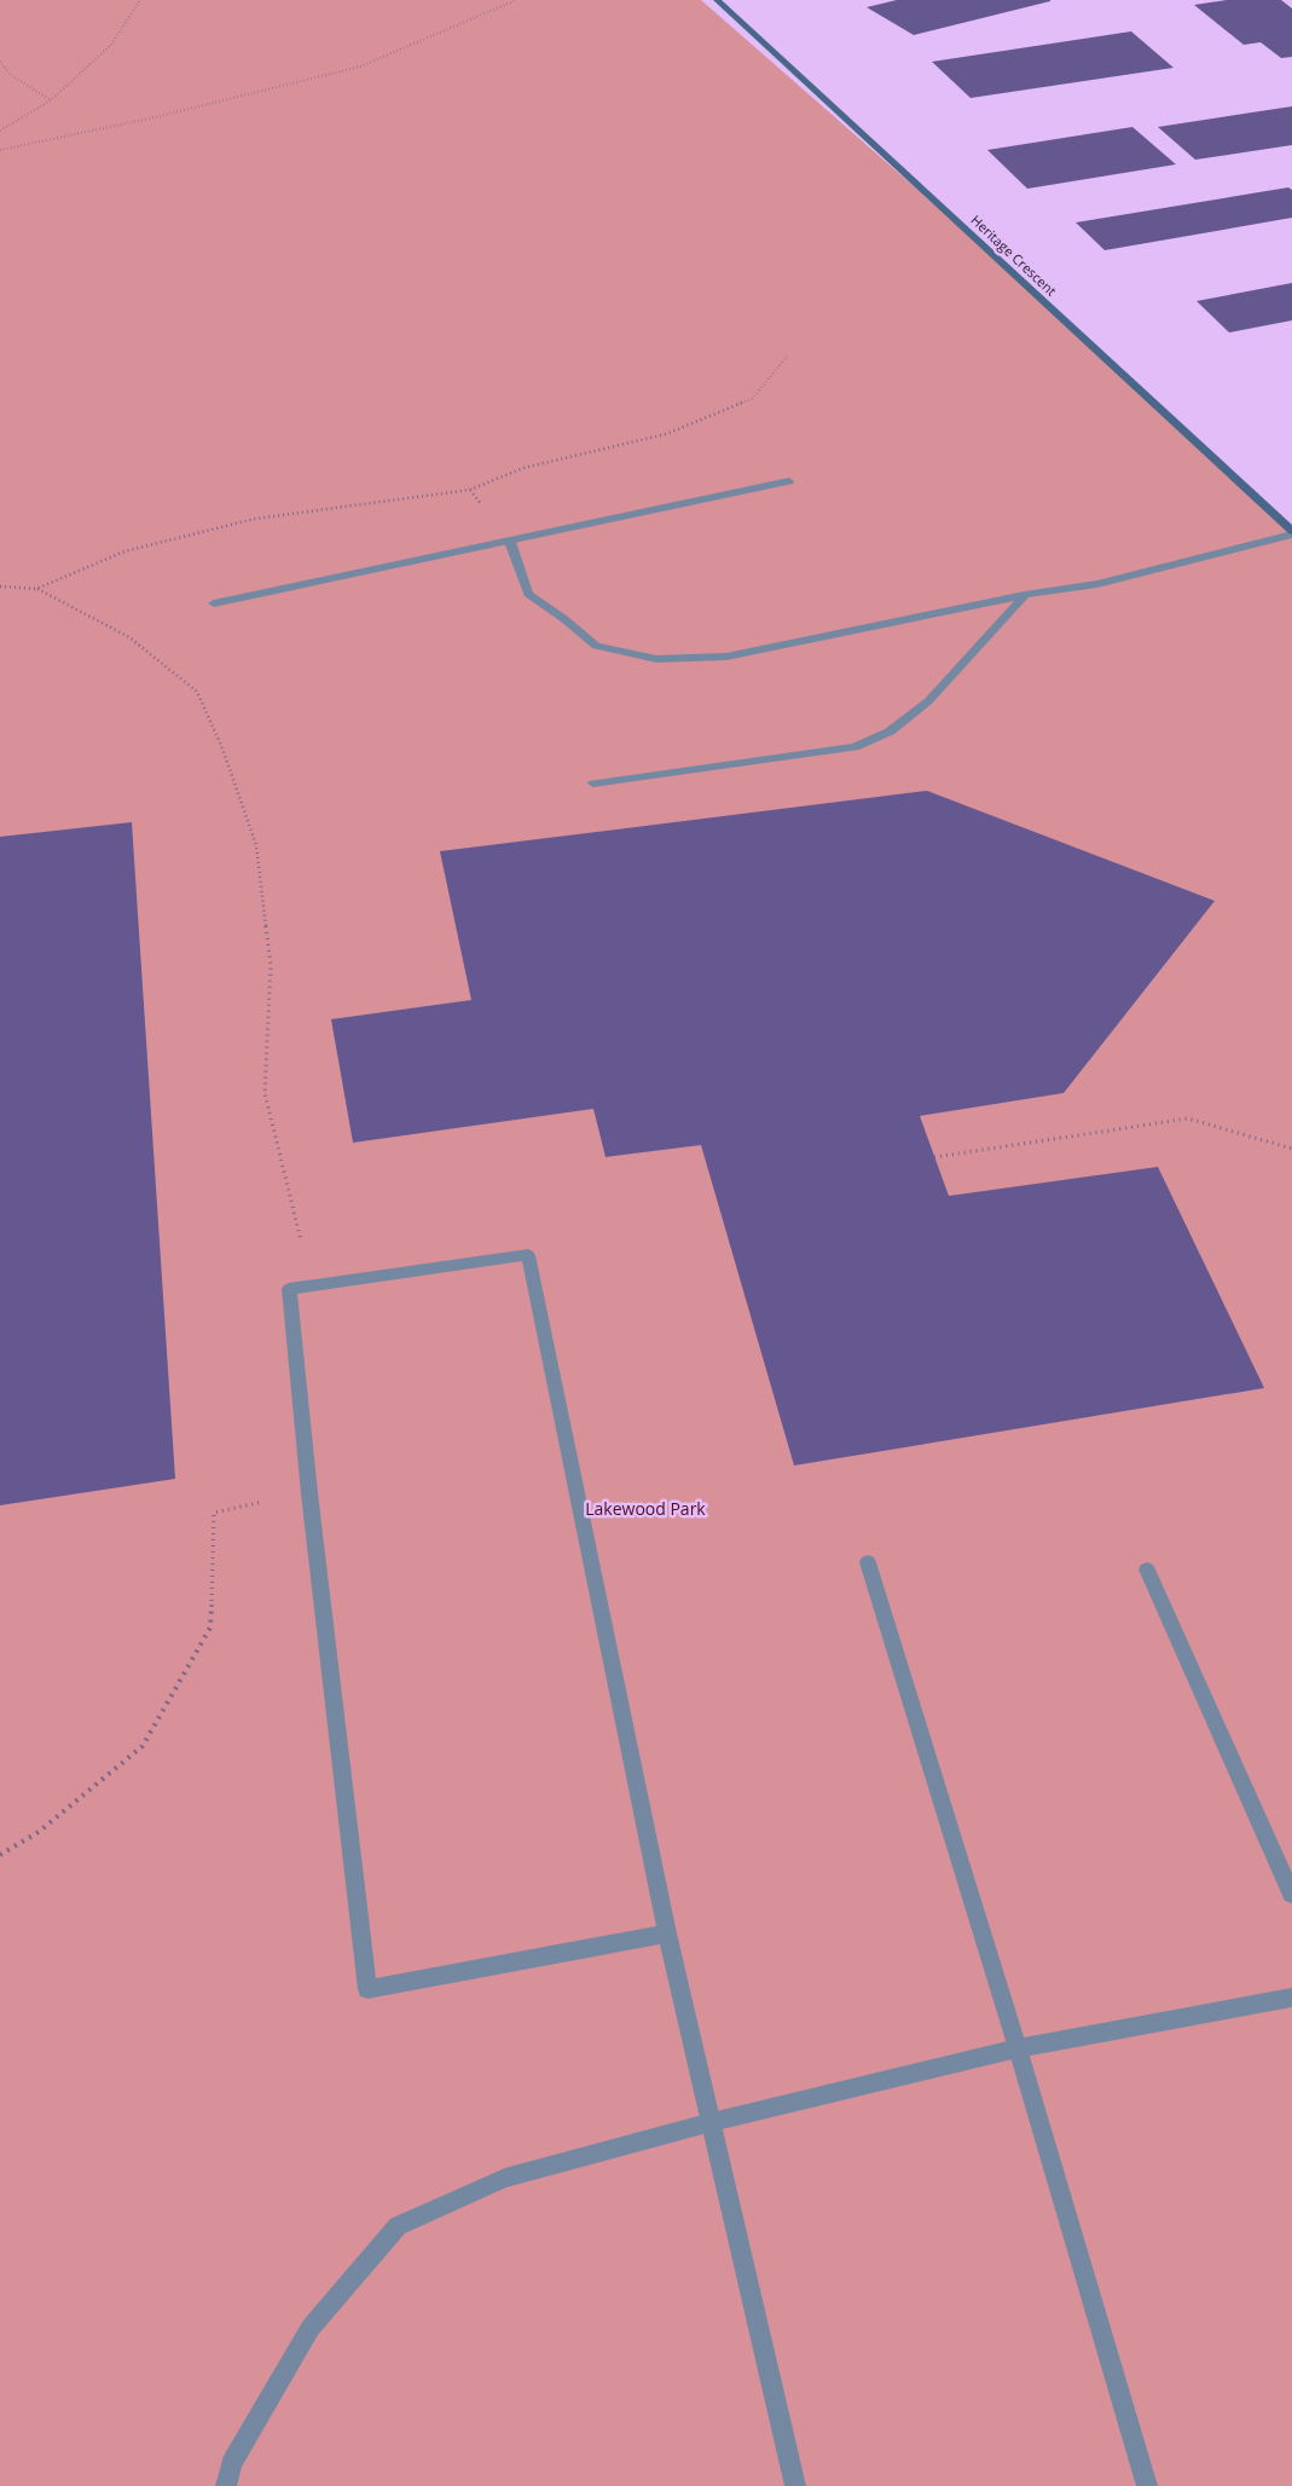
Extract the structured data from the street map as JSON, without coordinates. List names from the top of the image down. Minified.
{"streets":{"street":["Heritage Crescent"]},"parks":["Lakewood Park"]}
